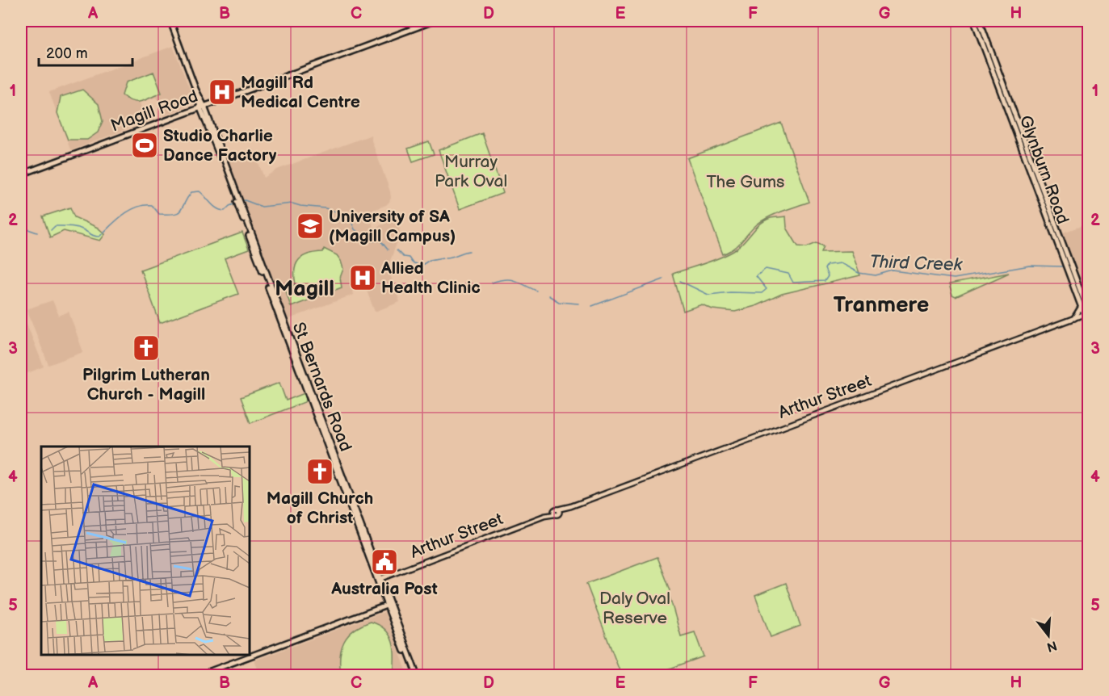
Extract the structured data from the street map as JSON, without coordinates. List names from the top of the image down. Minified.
{"streets":{"main road":["Magill Road","Glynburn Road","St Bernards Road"],"street":["Arthur Street"]},"crossings":[["Magill Road","St Bernards Road"],["Glynburn Road","Arthur Street"],["St Bernards Road","Arthur Street"]],"districts":["Magill","Tranmere"],"water":["Third Creek"],"parks":["Murray Park Oval","The Gums","Daly Oval Reserve"],"places":{"hospital":["Magill Rd Medical Centre","Allied Health Clinic"],"sports":["Studio Charlie Dance Factory"],"school or university":["University of SA (Magill Campus)"],"church":["Pilgrim Lutheran Church - Magill","Magill Church of Christ"],"public building":["Australia Post"]},"scale_bar":"200 m","north":"bottom","grid":{"columns":["A","B","C","D","E","F","G","H"],"rows":["1","2","3","4","5"]}}
